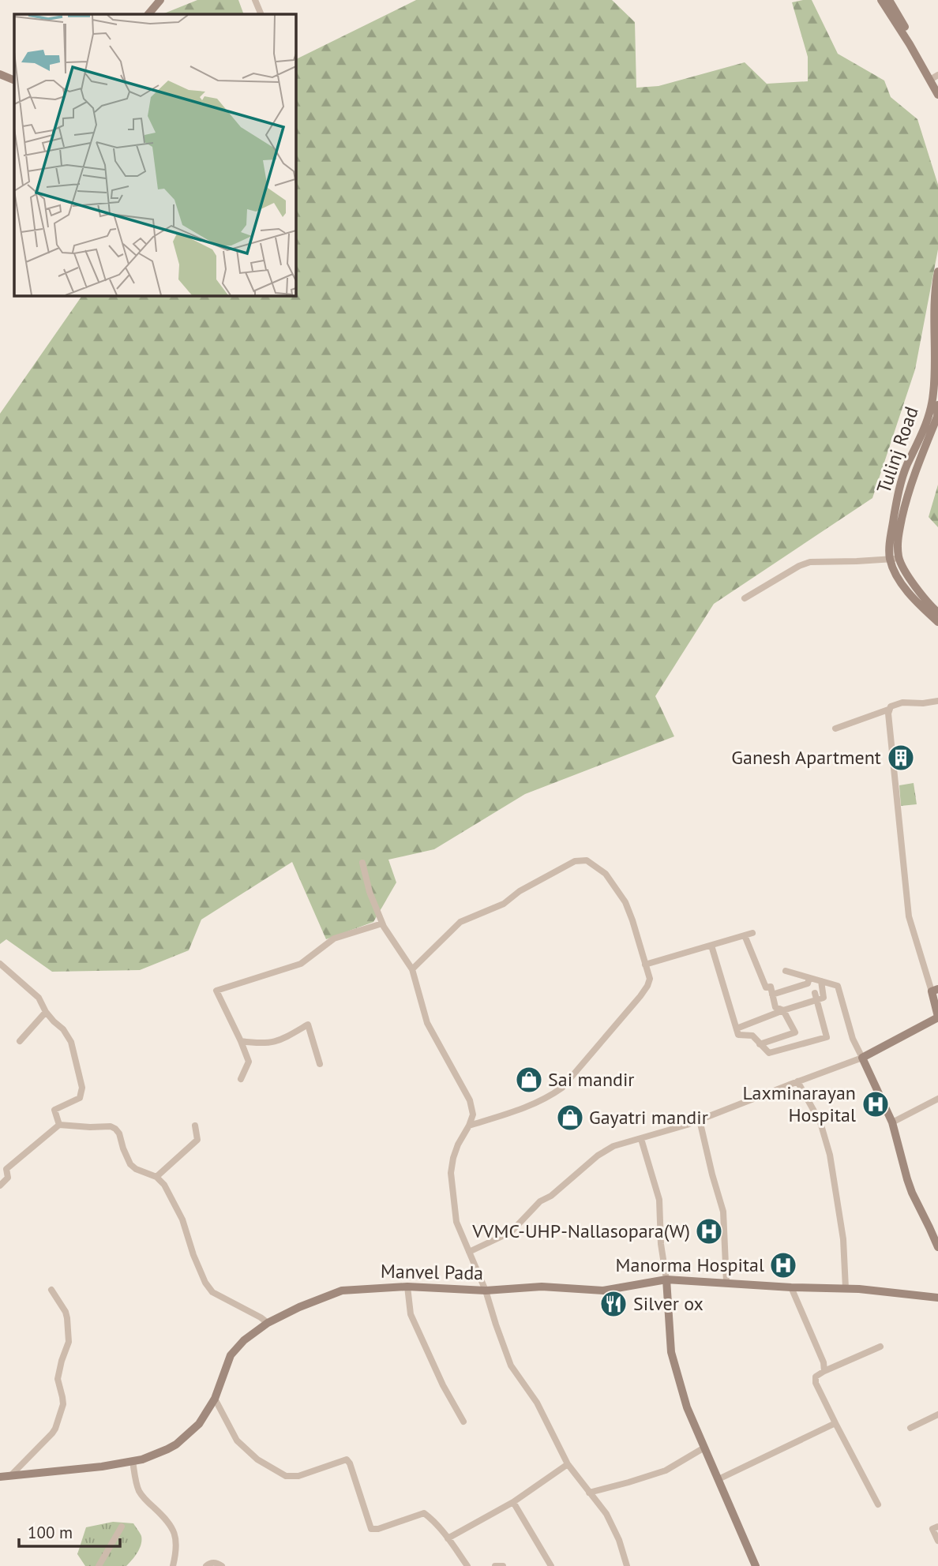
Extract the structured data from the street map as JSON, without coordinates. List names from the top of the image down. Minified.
{"streets":{"main road":["Tulinj Road","Manvel Pada"]},"places":{"building":["Ganesh Apartment"],"shop":["Sai mandir","Gayatri mandir"],"hospital":["Laxminarayan Hospital","VVMC-UHP-Nallasopara(W)","Manorma Hospital"],"restaurant":["Silver ox"]},"scale_bar":"100 m"}
